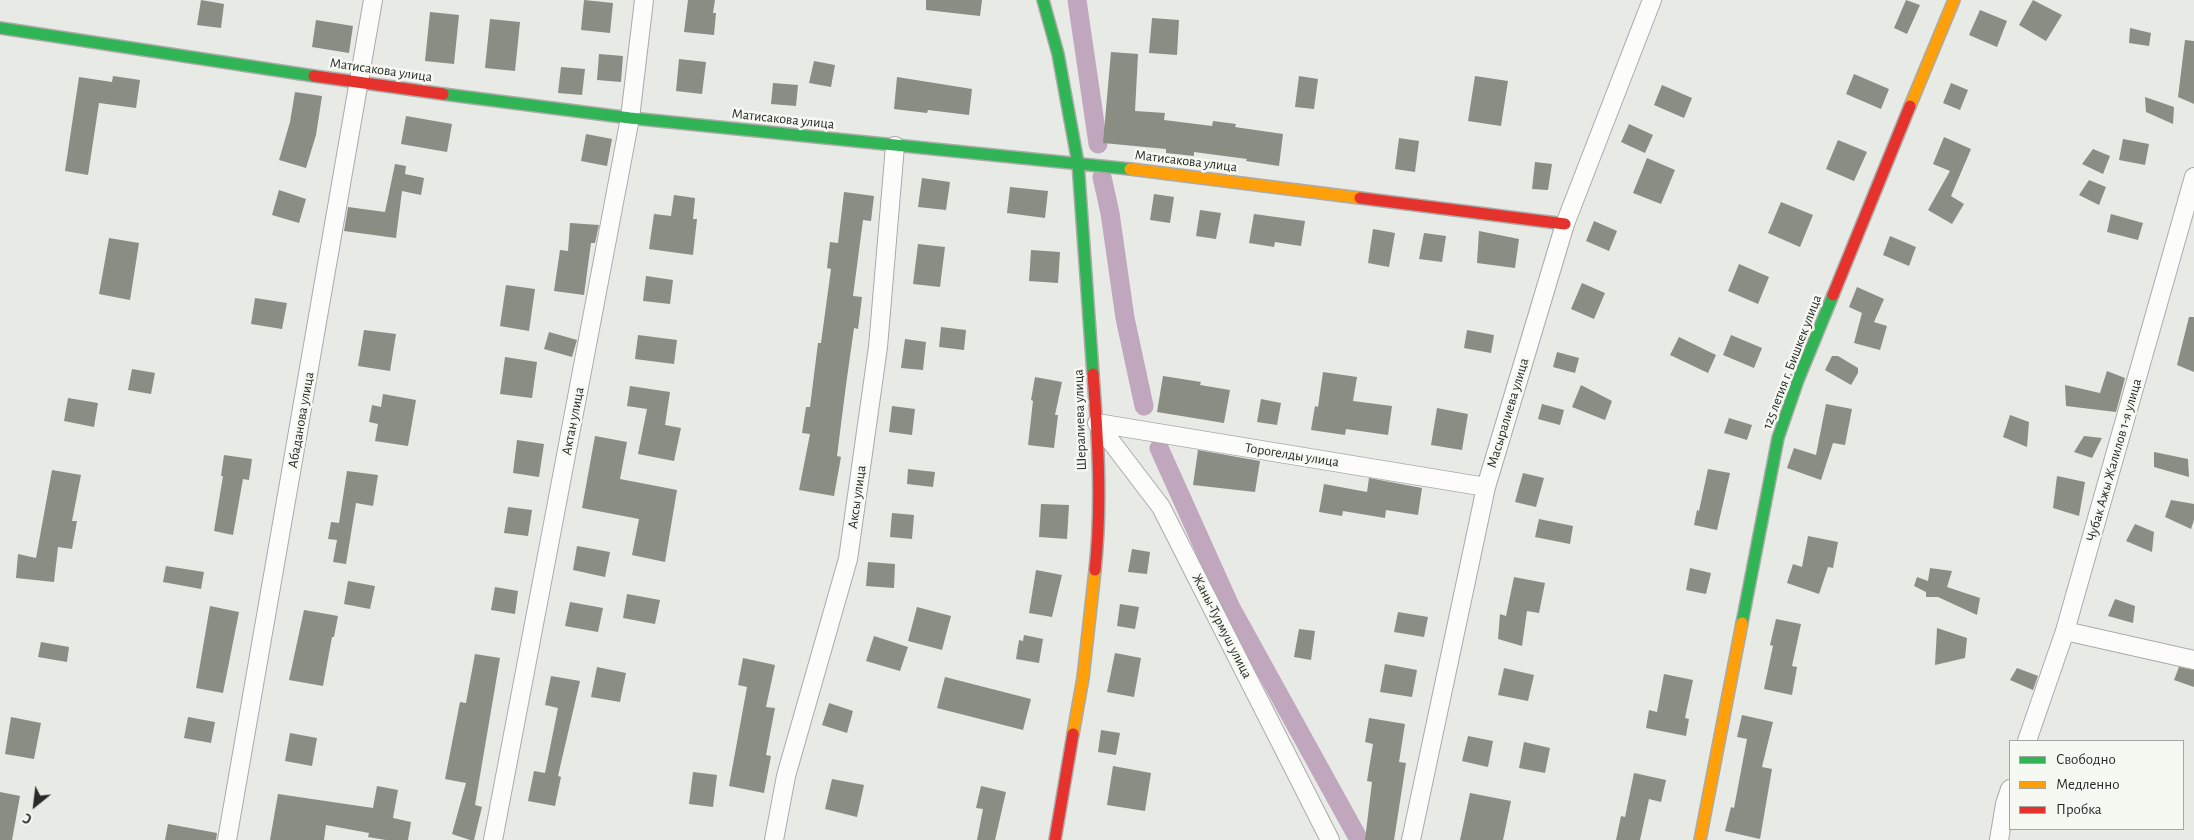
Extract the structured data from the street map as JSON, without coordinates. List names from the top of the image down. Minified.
{"streets":{"street":["Матисакова улица","125 летия г. Бишкек улица","Масыралиева улица","Абаданова улица","Шералиева улица","Актан улица","Торогелды улица","Чубак Ажы Жалилов 1-я улица","Аксы улица","Жаны-Турмуш улица"]},"crossings":[["Матисакова улица","Масыралиева улица"],["Матисакова улица","Абаданова улица"],["Матисакова улица","Шералиева улица"],["Матисакова улица","Актан улица"],["Матисакова улица","Аксы улица"],["Масыралиева улица","Торогелды улица"],["Шералиева улица","Торогелды улица"],["Шералиева улица","Жаны-Турмуш улица"],["Торогелды улица","Жаны-Турмуш улица"]],"legend":["Свободно","Медленно","Пробка"],"north":"bottom left"}
